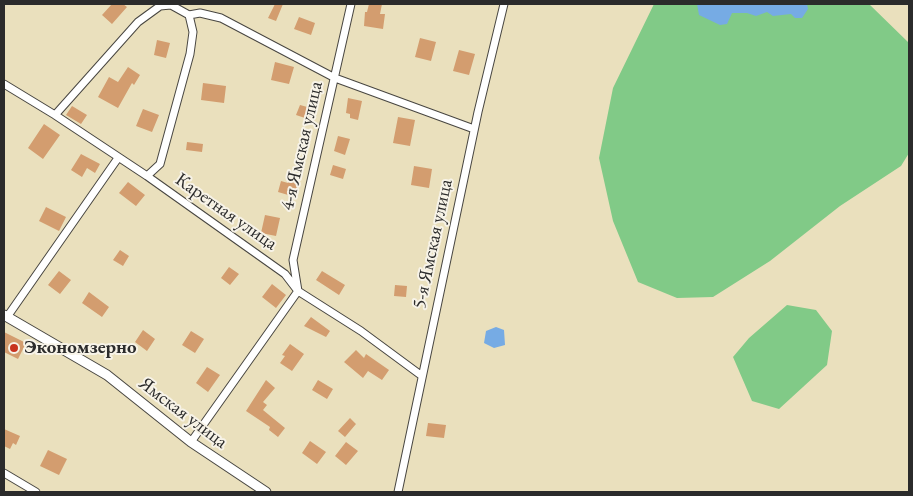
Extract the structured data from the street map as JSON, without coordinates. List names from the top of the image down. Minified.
{"streets":{"street":["4-я Ямская улица","Каретная улица","5-я Ямская улица","Ямская улица"]},"crossings":[["4-я Ямская улица","Каретная улица"],["Каретная улица","5-я Ямская улица"]],"places":["Экономзерно"]}
